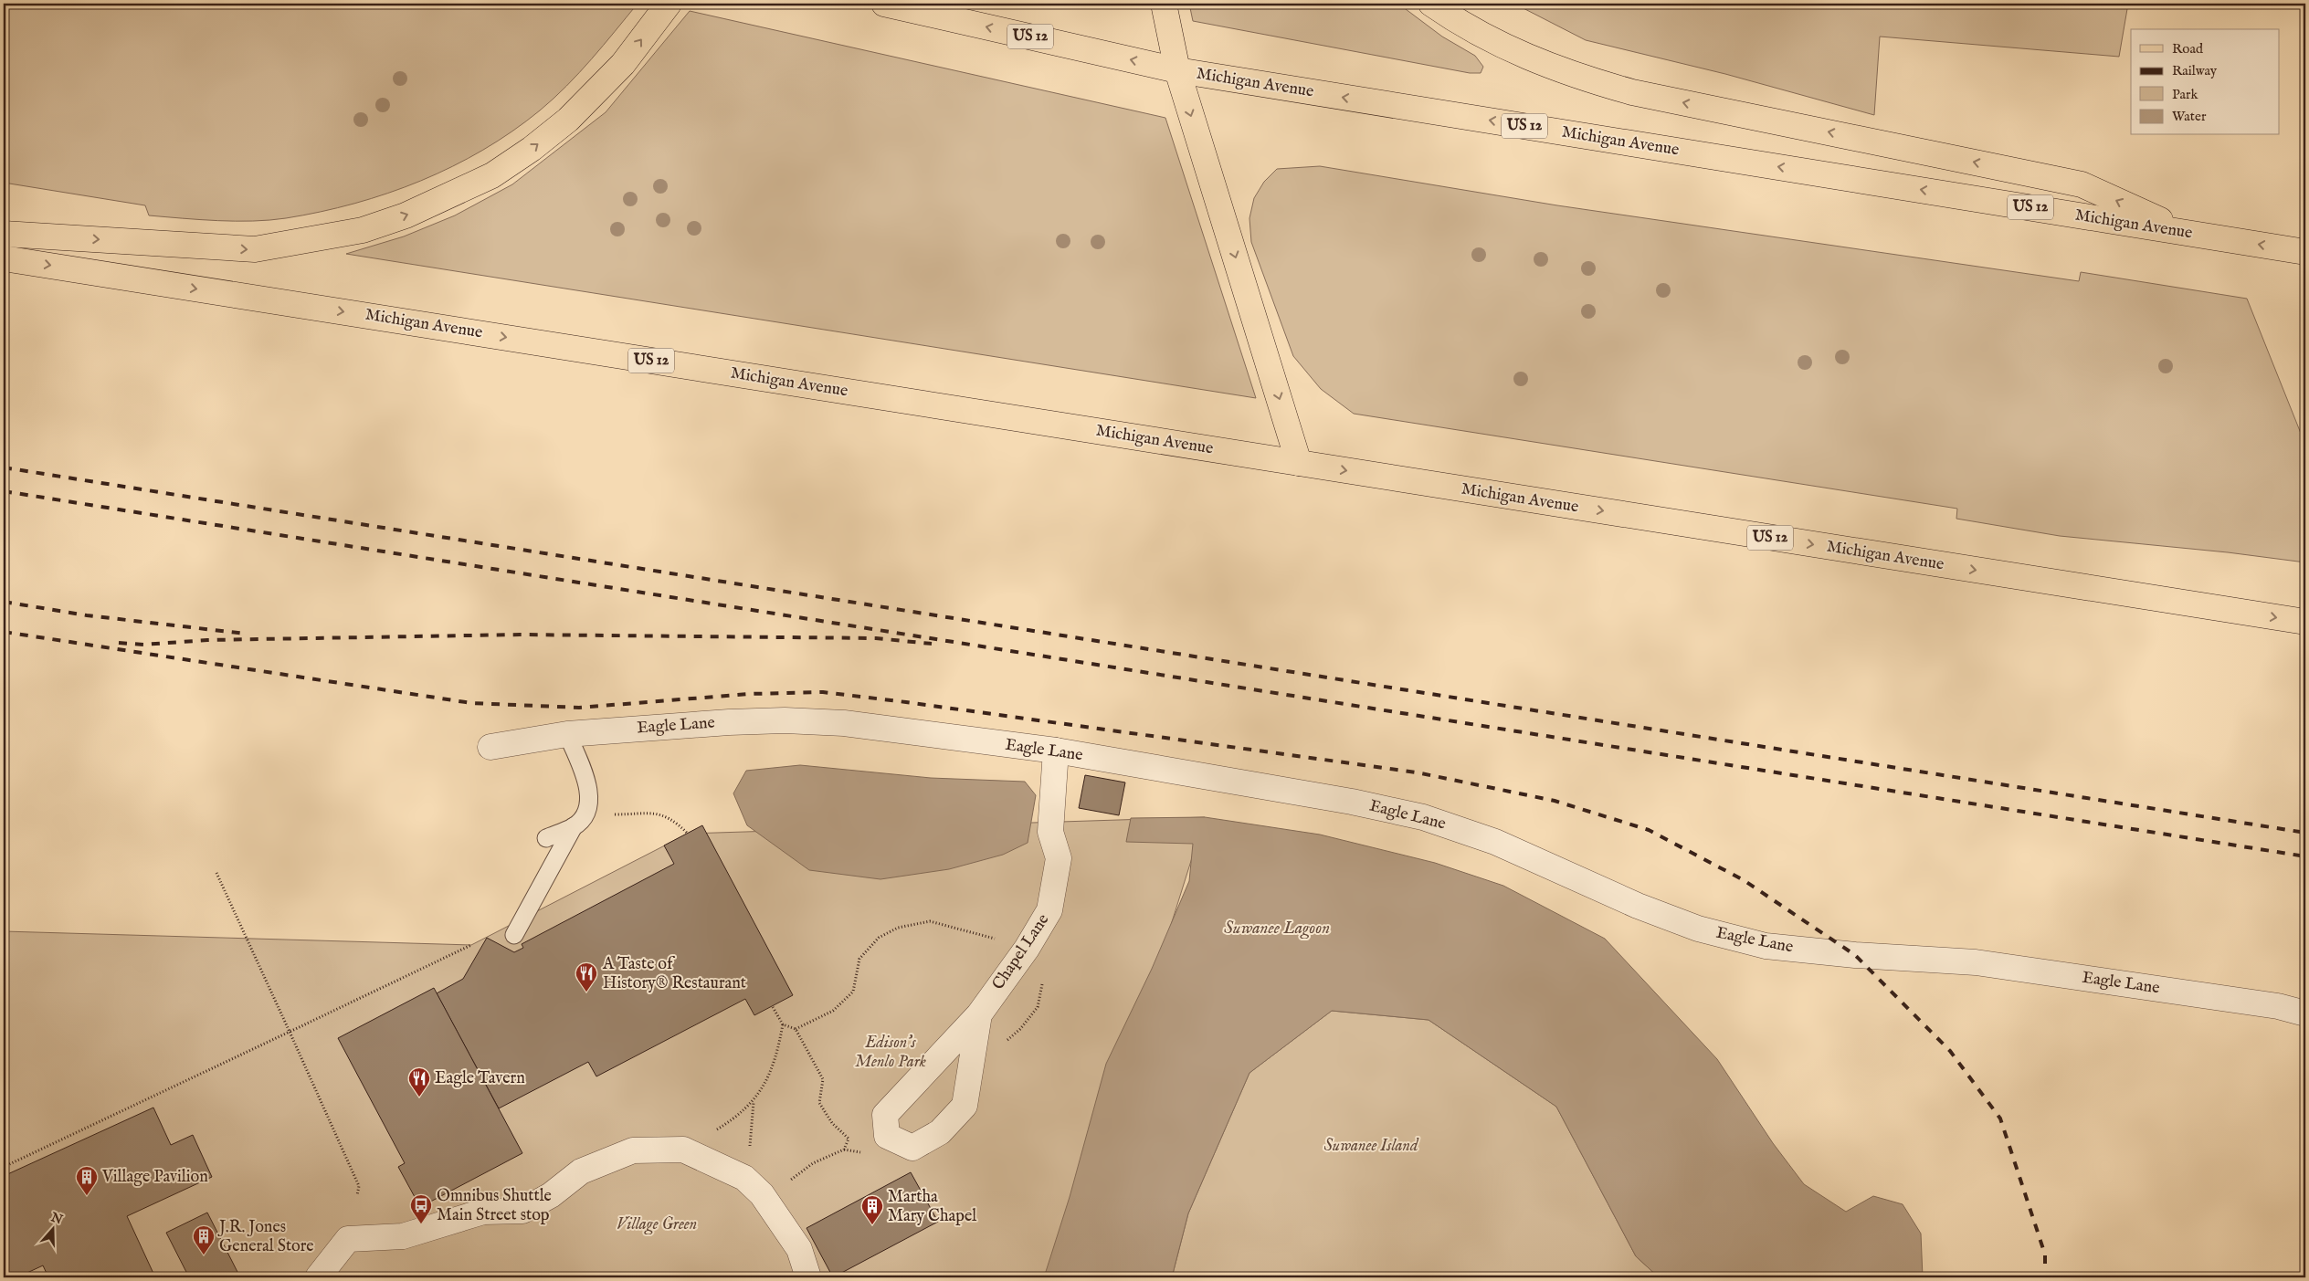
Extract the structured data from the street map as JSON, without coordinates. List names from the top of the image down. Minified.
{"streets":{"main road":["US 12","Michigan Avenue"],"street":["Eagle Lane","Chapel Lane"]},"crossings":[["Eagle Lane","Chapel Lane"]],"water":["Suwanee Lagoon"],"parks":["Edison's Menlo Park","Suwanee Island","Village Green"],"places":{"restaurant":["A Taste of History® Restaurant","Eagle Tavern"],"building":["Village Pavilion","Martha Mary Chapel","J.R. Jones General Store"],"bus stop":["Omnibus Shuttle Main Street stop"]},"legend":["Road","Railway","Park","Water"],"north":"top"}
